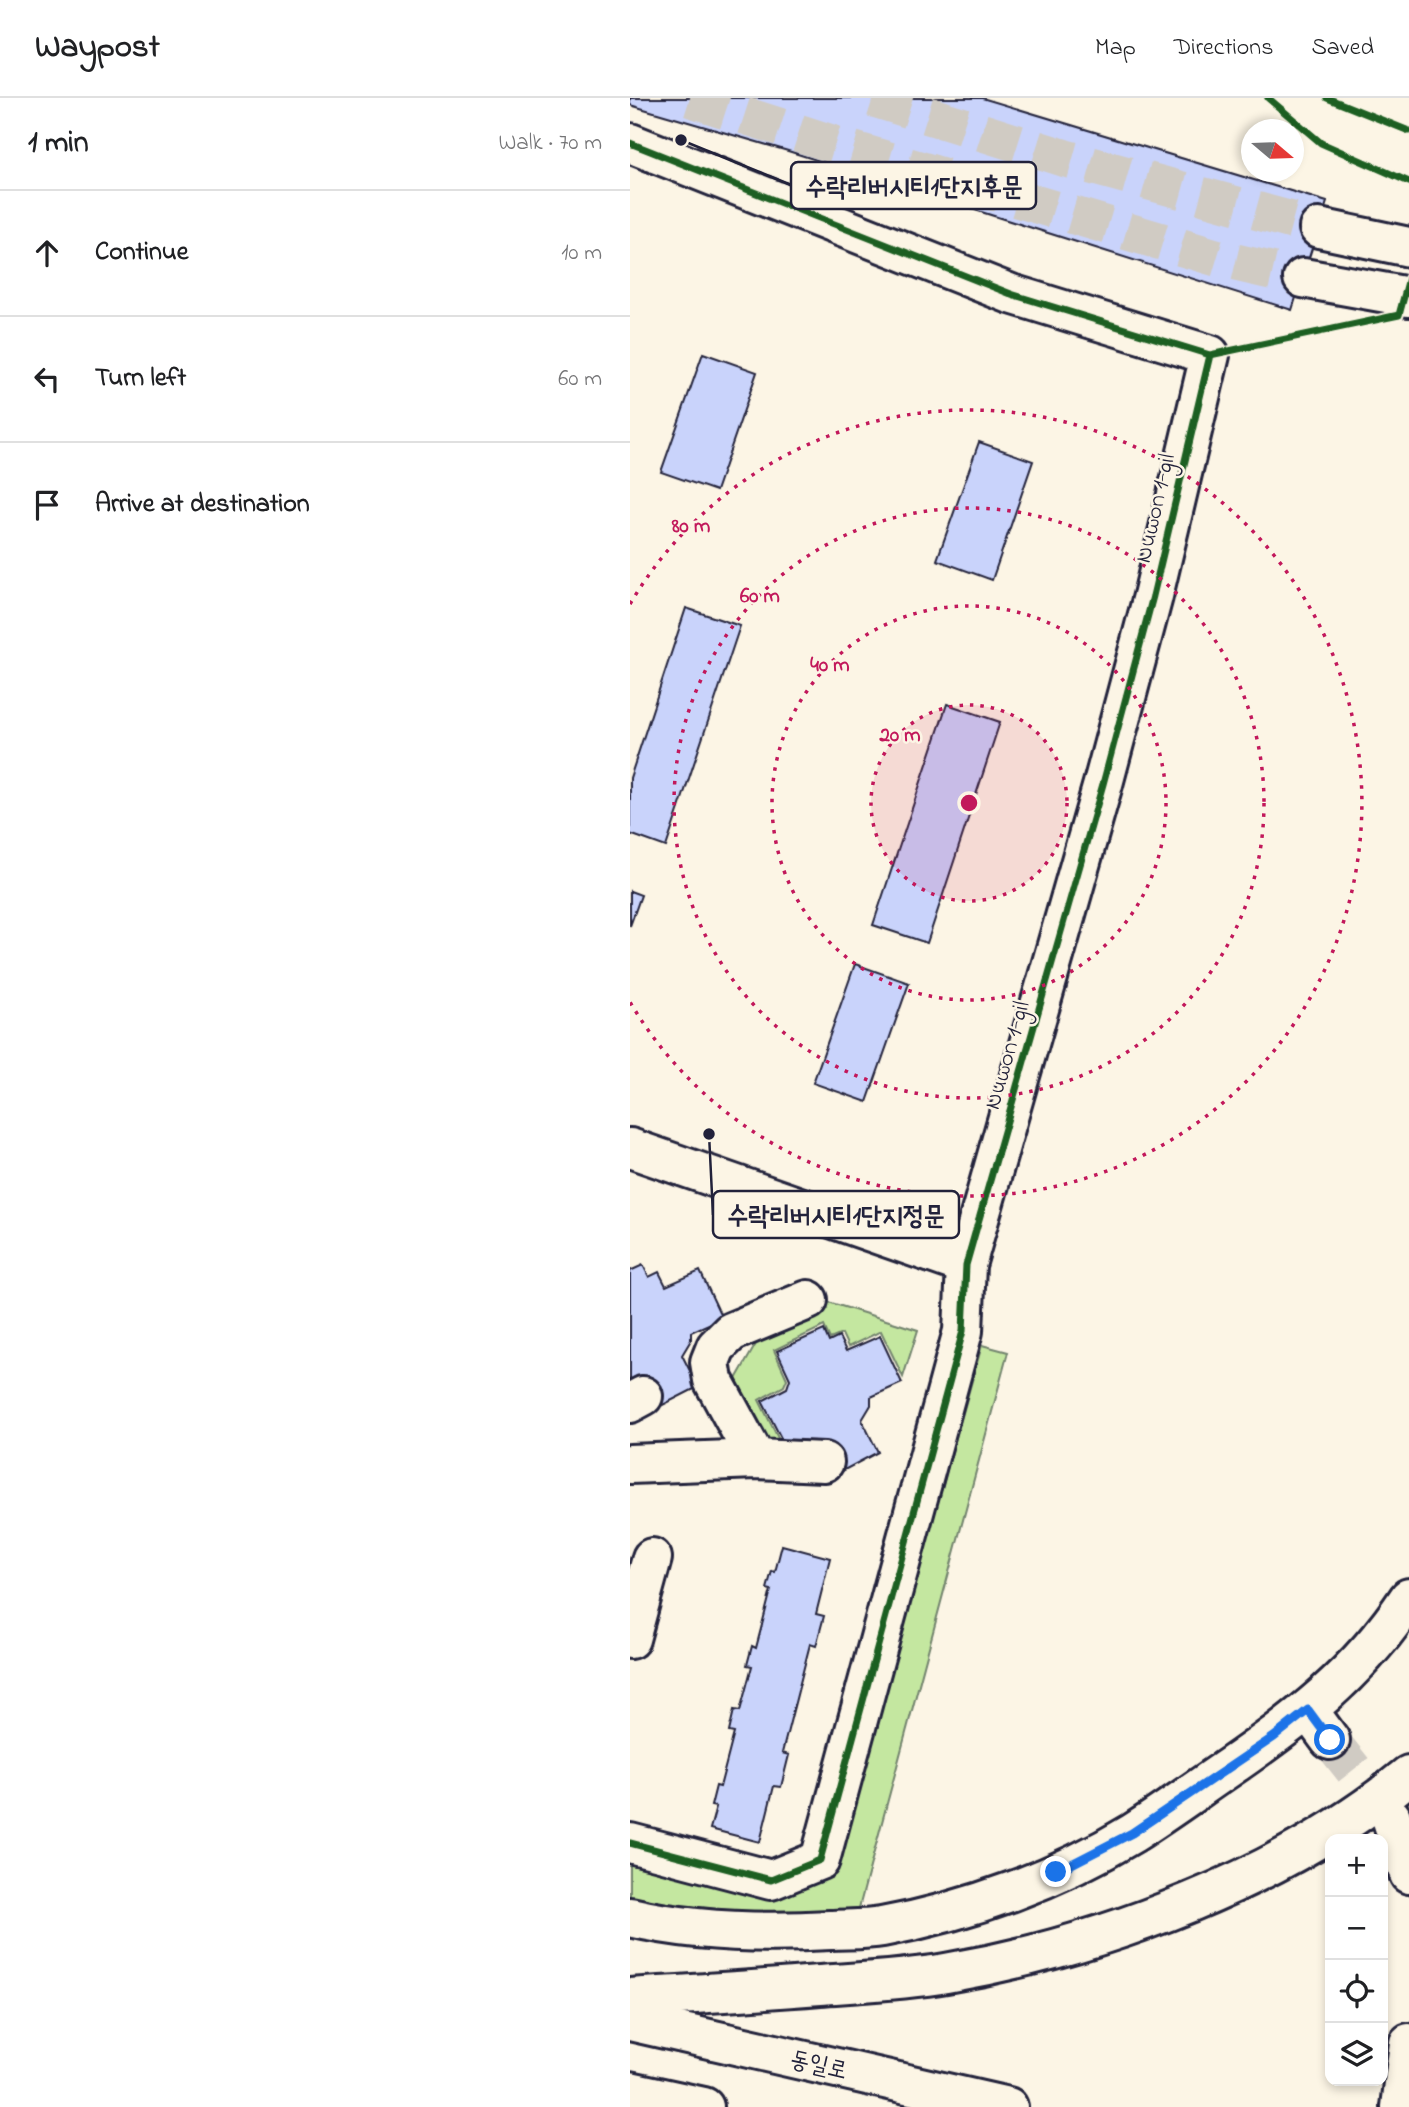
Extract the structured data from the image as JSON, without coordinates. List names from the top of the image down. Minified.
{"streets":{"main road":["Nuwon 1-gil","동일로"]},"places":["수락리버시티1단지후문","수락리버시티1단지정문"],"north":"right","page":{"header":"Waypost","nav":["Map","Directions","Saved"],"heading":["1 min","Walk · 70 m"],"list":[["Continue","10 m"],["Turn left","60 m"],"Arrive at destination"],"map_buttons":["+","−"]},"rings":["80 m","60 m","40 m","20 m"]}
